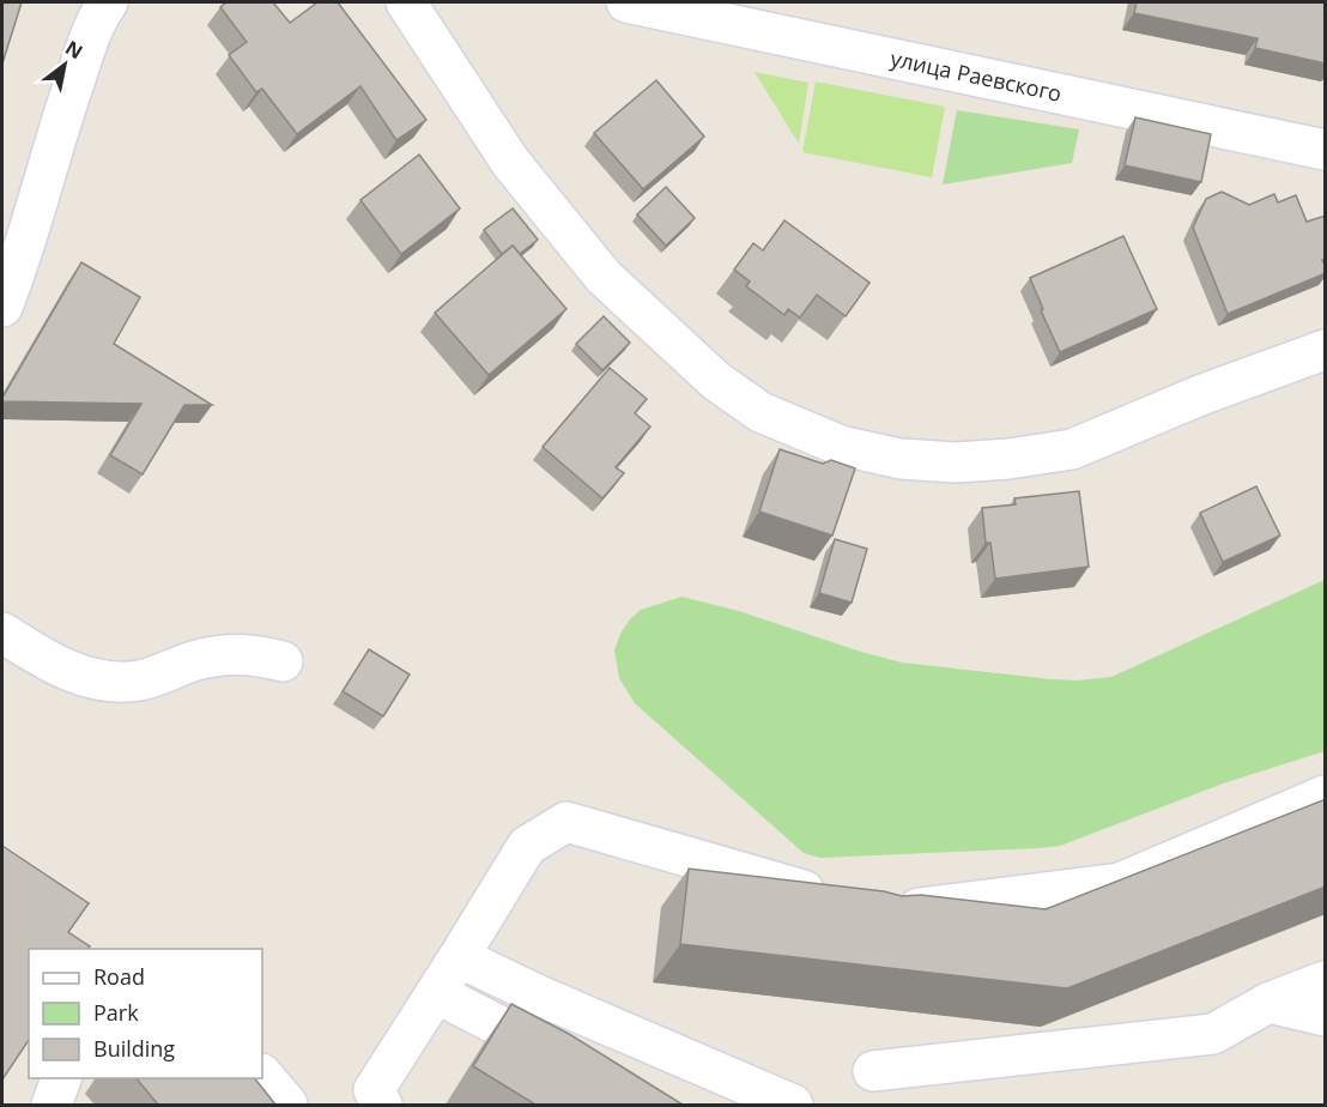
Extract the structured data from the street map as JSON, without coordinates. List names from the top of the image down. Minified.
{"streets":{"street":["улица Раевского"]},"legend":["Road","Park","Building"],"north":"top right"}
